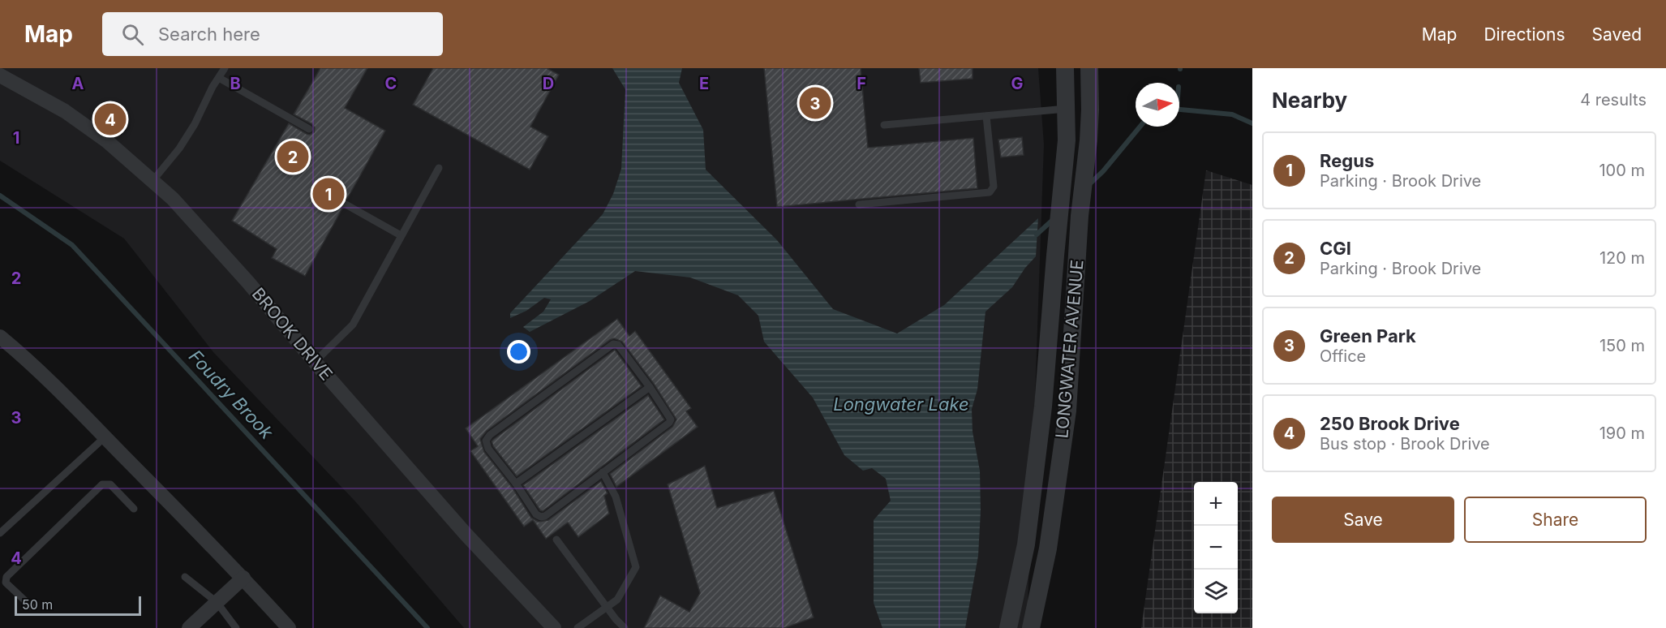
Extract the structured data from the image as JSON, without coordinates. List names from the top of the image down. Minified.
{"streets":{"street":["BROOK DRIVE","LONGWATER AVENUE"]},"water":["Foudry Brook","Longwater Lake"],"scale_bar":"50 m","north":"right","page":{"header":"Map","search":"Search here","nav":["Map","Directions","Saved"],"heading":["Nearby","4 results"],"pins":["3","4","2","1"],"list":[{"mark":"1","name":"Regus","note":"Parking · Brook Drive","value":"100 m"},{"mark":"2","name":"CGI","note":"Parking · Brook Drive","value":"120 m"},{"mark":"3","name":"Green Park","note":"Office","value":"150 m"},{"mark":"4","name":"250 Brook Drive","note":"Bus stop · Brook Drive","value":"190 m"}],"map_buttons":["+","−"],"buttons":["Save","Share"],"scale":"50 m"},"grid":{"columns":["A","B","C","D","E","F","G"],"rows":["1","2","3","4"]}}
